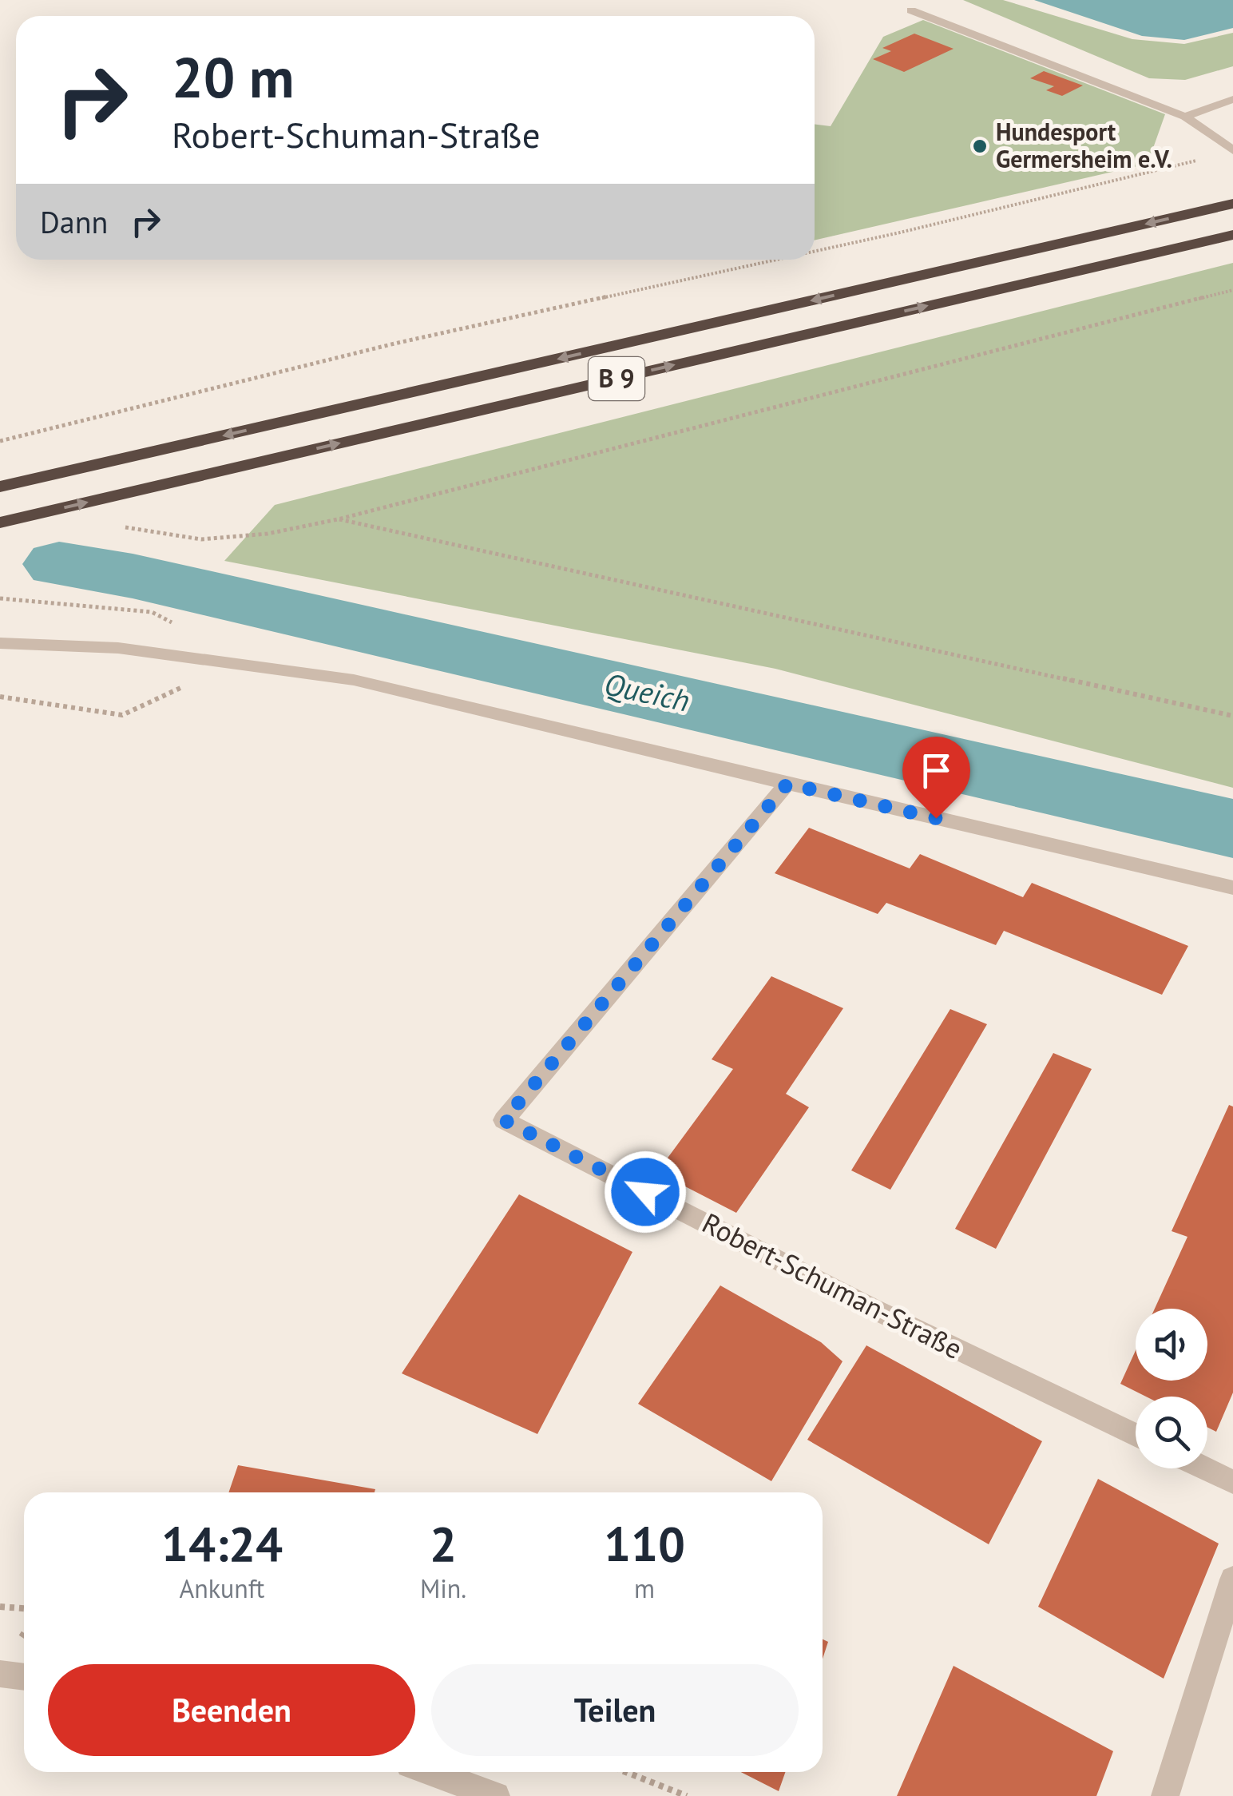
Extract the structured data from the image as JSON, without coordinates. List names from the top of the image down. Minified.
{"streets":{"highway":["B 9"],"street":["Robert-Schuman-Straße"]},"water":["Queich"],"places":["Hundesport Germersheim e.V."],"page":{"turn":["20 m","Robert-Schuman-Straße"],"then":"Dann","eta":["14:24","Ankunft","2","Min.","110","m"],"buttons":["Beenden","Teilen"]}}
